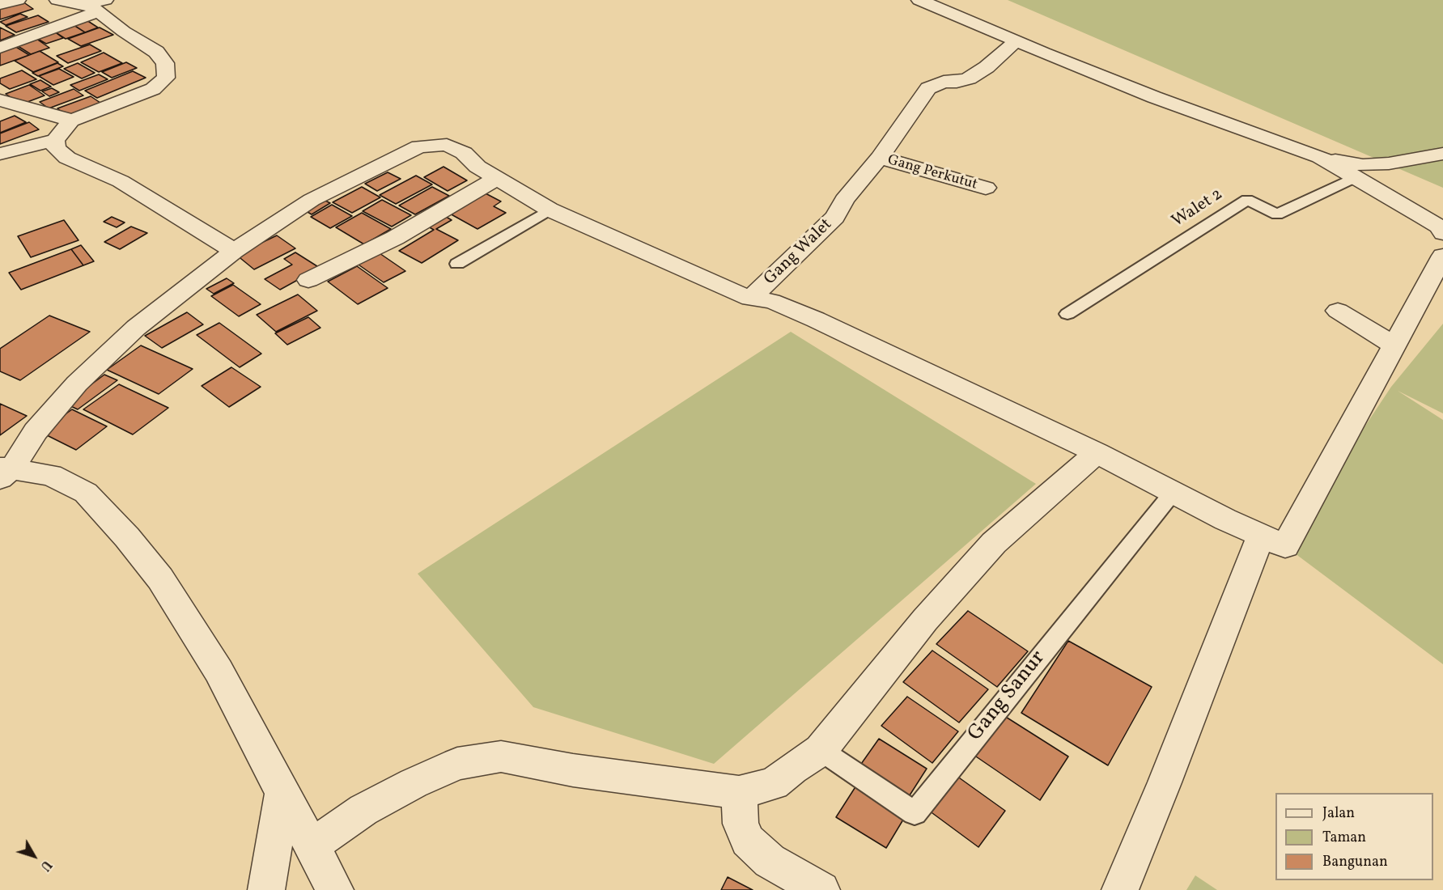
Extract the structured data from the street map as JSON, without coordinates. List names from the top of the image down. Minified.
{"streets":{"street":["Gang Perkutut","Gang Walet"],"lane":["Walet 2","Gang Sanur"]},"crossings":[["Gang Perkutut","Gang Walet"]],"legend":["Jalan","Taman","Bangunan"],"north":"bottom right"}
